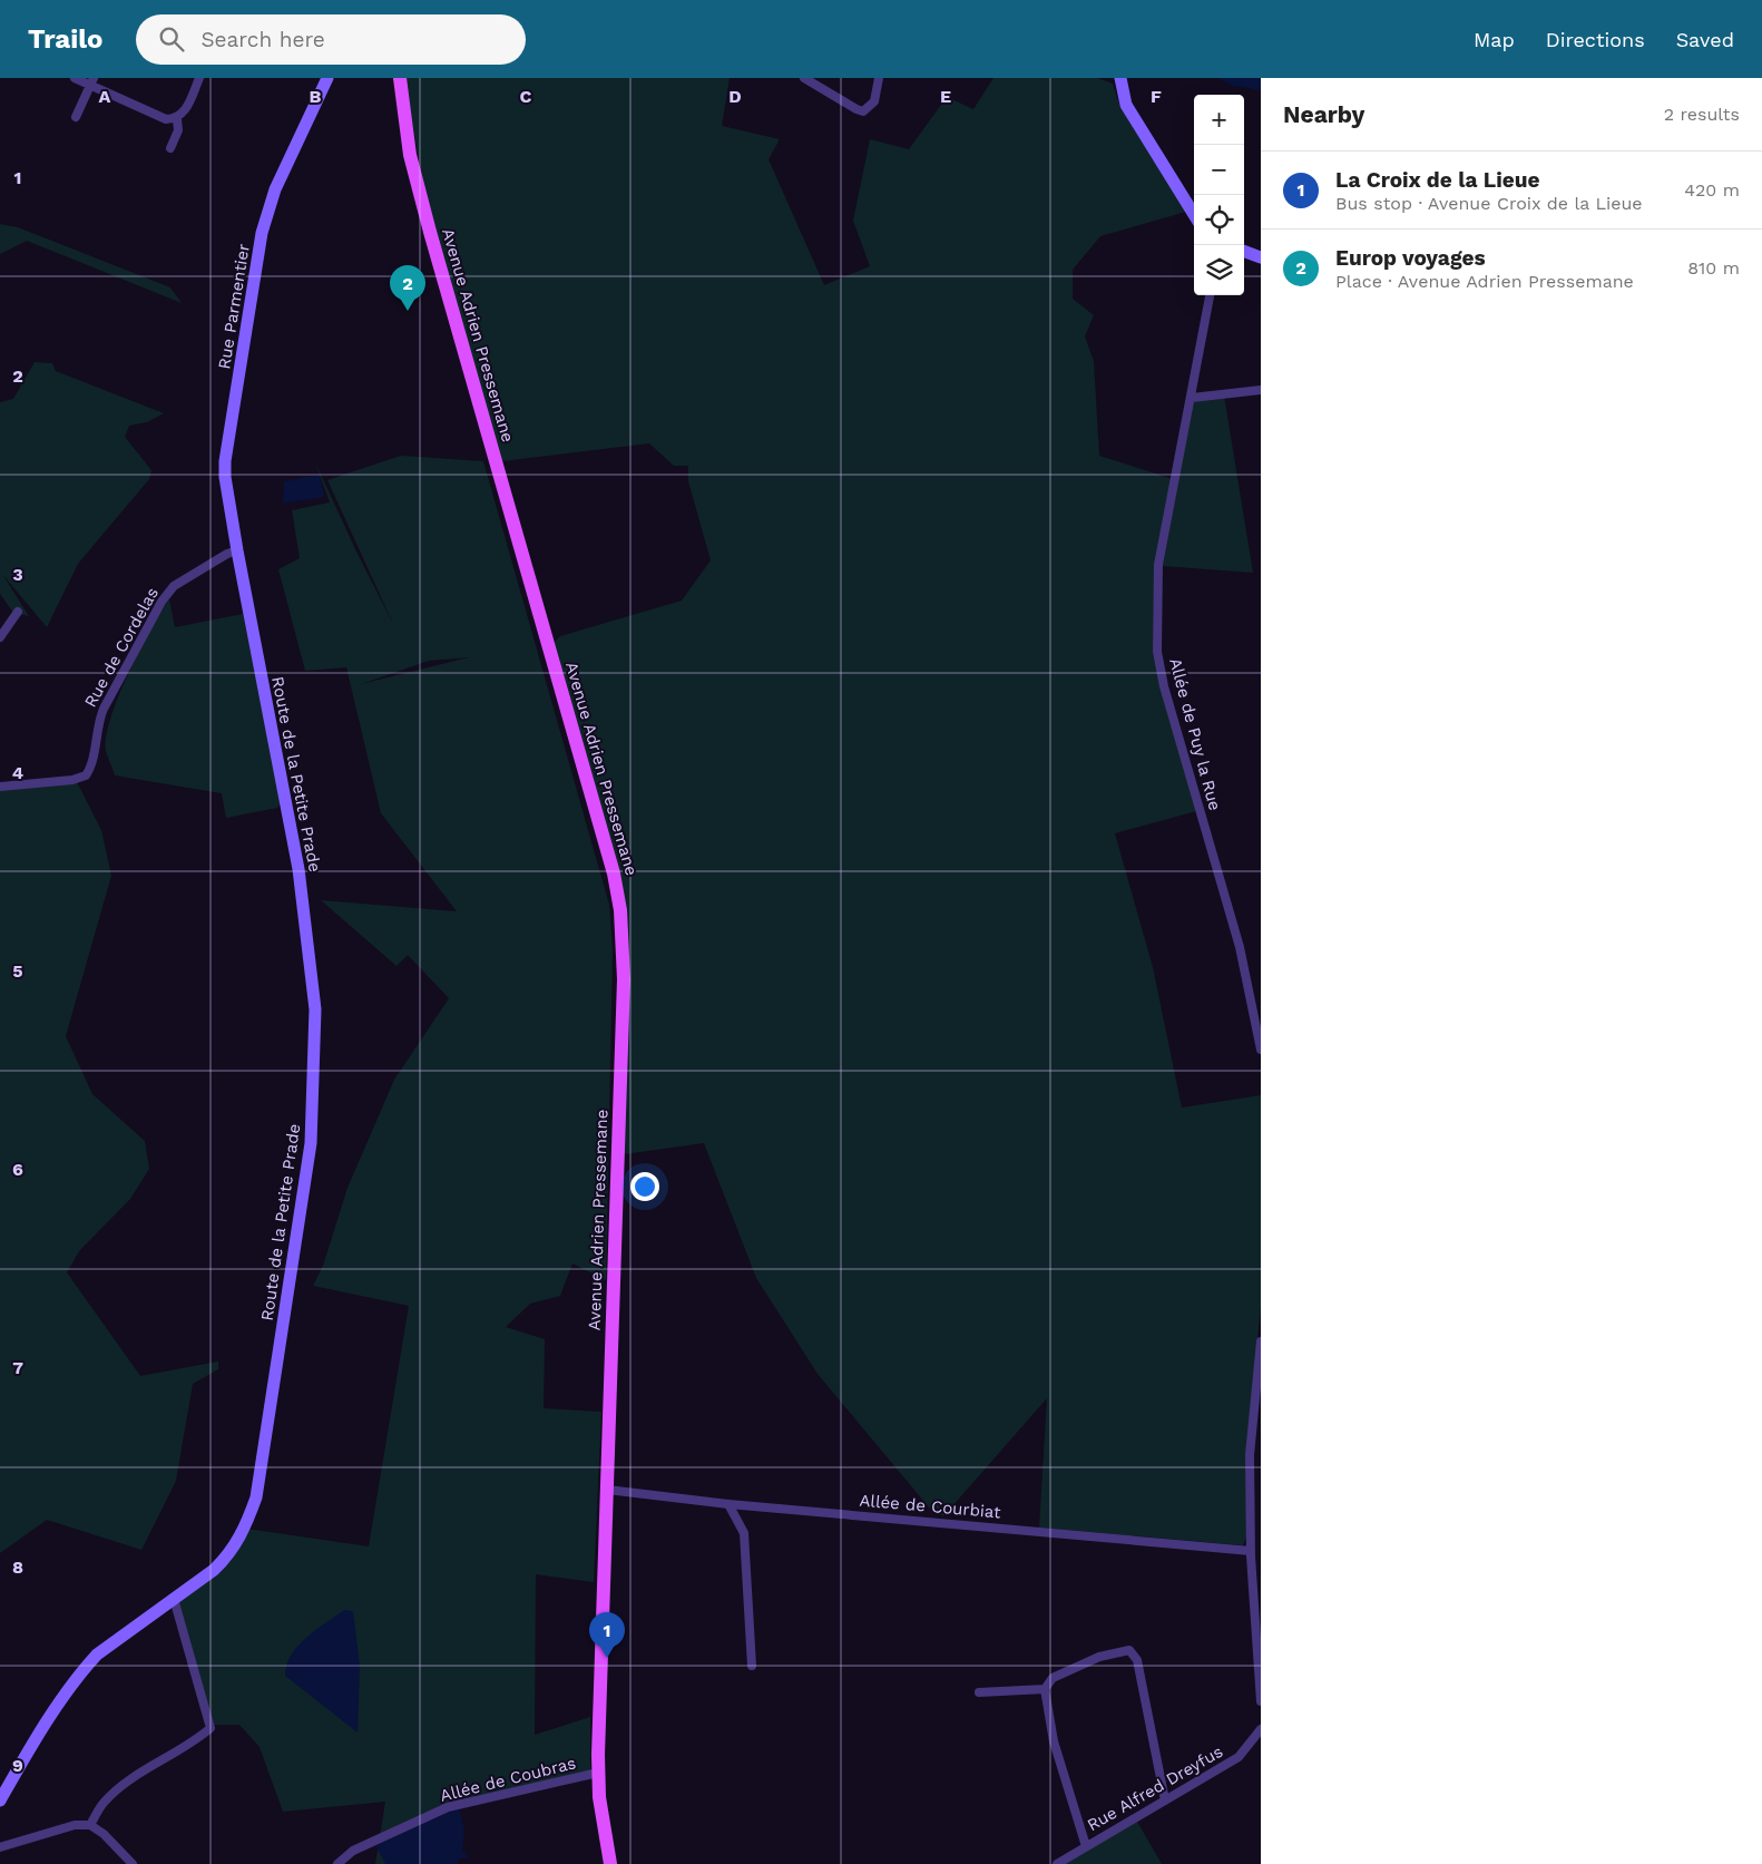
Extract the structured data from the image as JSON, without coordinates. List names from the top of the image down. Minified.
{"streets":{"main road":["Avenue Adrien Pressemane"],"street":["Rue Parmentier","Rue de Cordelas","Allée de Puy la Rue","Route de la Petite Prade","Allée de Courbiat","Allée de Coubras","Rue Alfred Dreyfus"]},"crossings":[["Rue Parmentier","Rue de Cordelas"],["Rue Parmentier","Route de la Petite Prade"],["Avenue Adrien Pressemane","Allée de Courbiat"],["Avenue Adrien Pressemane","Allée de Coubras"],["Rue de Cordelas","Route de la Petite Prade"]],"page":{"header":"Trailo","search":"Search here","nav":["Map","Directions","Saved"],"heading":["Nearby","2 results"],"map_buttons":["+","−"],"list":[{"mark":"1","name":"La Croix de la Lieue","note":"Bus stop · Avenue Croix de la Lieue","value":"420 m"},{"mark":"2","name":"Europ voyages","note":"Place · Avenue Adrien Pressemane","value":"810 m"}],"pins":["2","1"]},"grid":{"columns":["A","B","C","D","E","F"],"rows":["1","2","3","4","5","6","7","8","9"]}}
